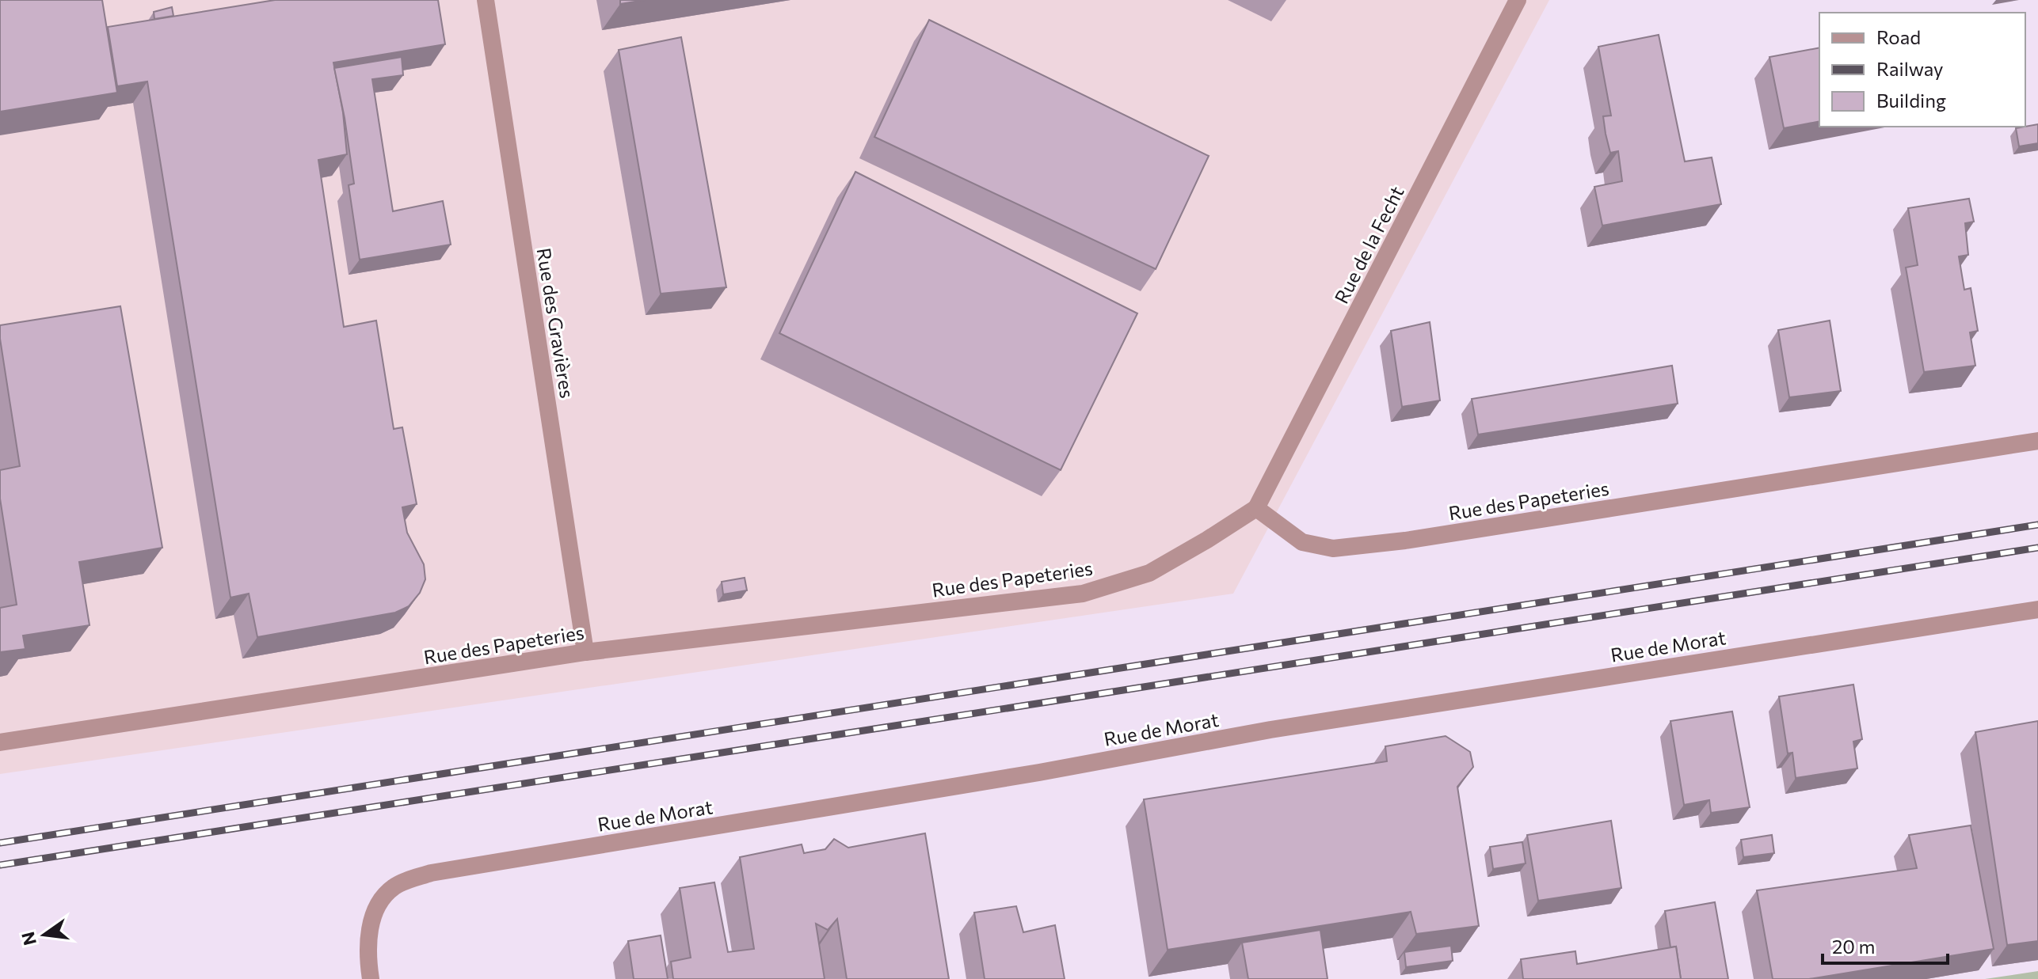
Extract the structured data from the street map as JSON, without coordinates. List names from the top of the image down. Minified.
{"streets":{"street":["Rue de la Fecht","Rue des Gravières","Rue des Papeteries","Rue de Morat"]},"crossings":[["Rue de la Fecht","Rue des Papeteries"],["Rue des Gravières","Rue des Papeteries"]],"legend":["Road","Railway","Building"],"scale_bar":"20 m","north":"left"}
